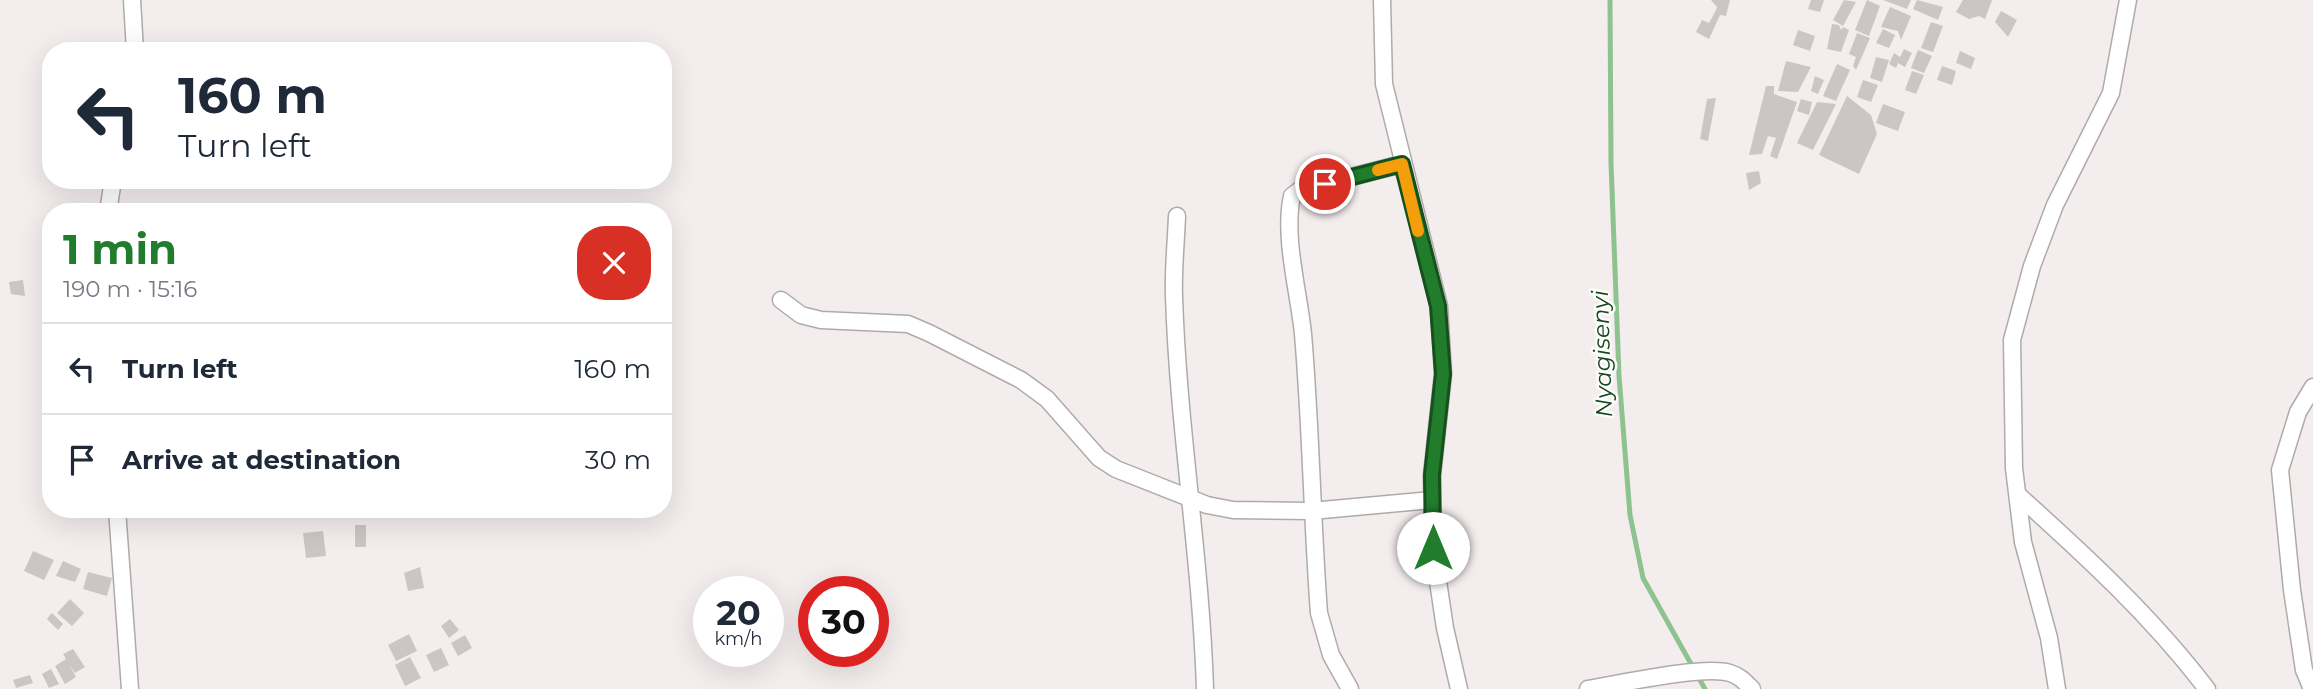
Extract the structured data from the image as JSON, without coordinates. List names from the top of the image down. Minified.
{"water":["Nyagisenyi"],"page":{"turn":["160 m","Turn left"],"heading":["1 min","190 m · 15:16"],"list":[{"name":"Turn left","value":"160 m"},{"name":"Arrive at destination","value":"30 m"}],"speed":"20 km/h","limit":"30"}}
